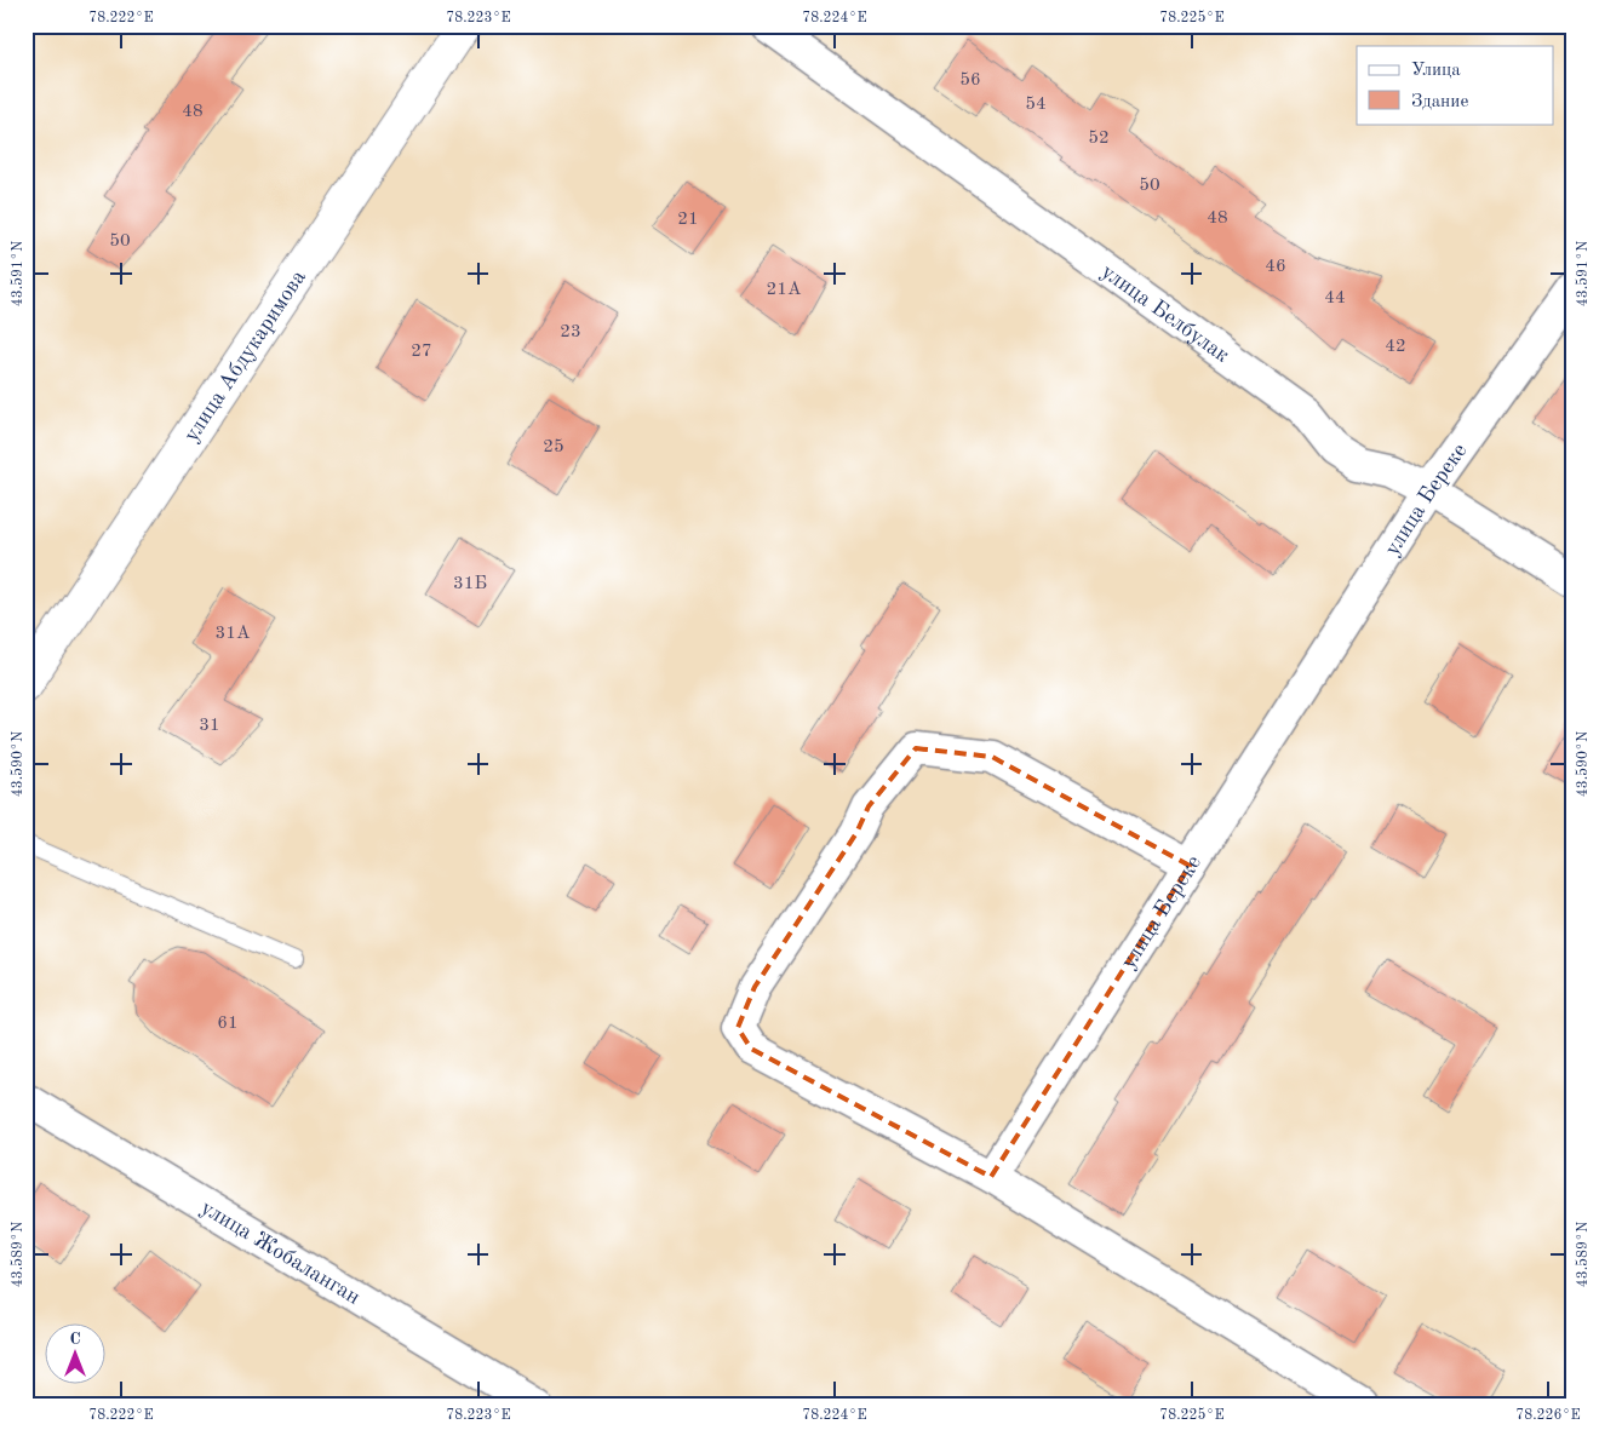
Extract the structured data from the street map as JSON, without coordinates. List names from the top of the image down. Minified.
{"streets":{"main road":["улица Абдукаримова"],"street":["улица Белбулак","улица Береке","улица Жобаланган"]},"crossings":[["улица Белбулак","улица Береке"]],"house_numbers":["56","54","48","52","50","48","21","50","46","21А","44","23","42","27","25","31Б","31А","31","61"],"legend":["Улица","Здание"],"north":"top","coordinates":["78.222°E","78.223°E","78.224°E","78.225°E","43.591°N","43.590°N","43.589°N","78.226°E"]}
